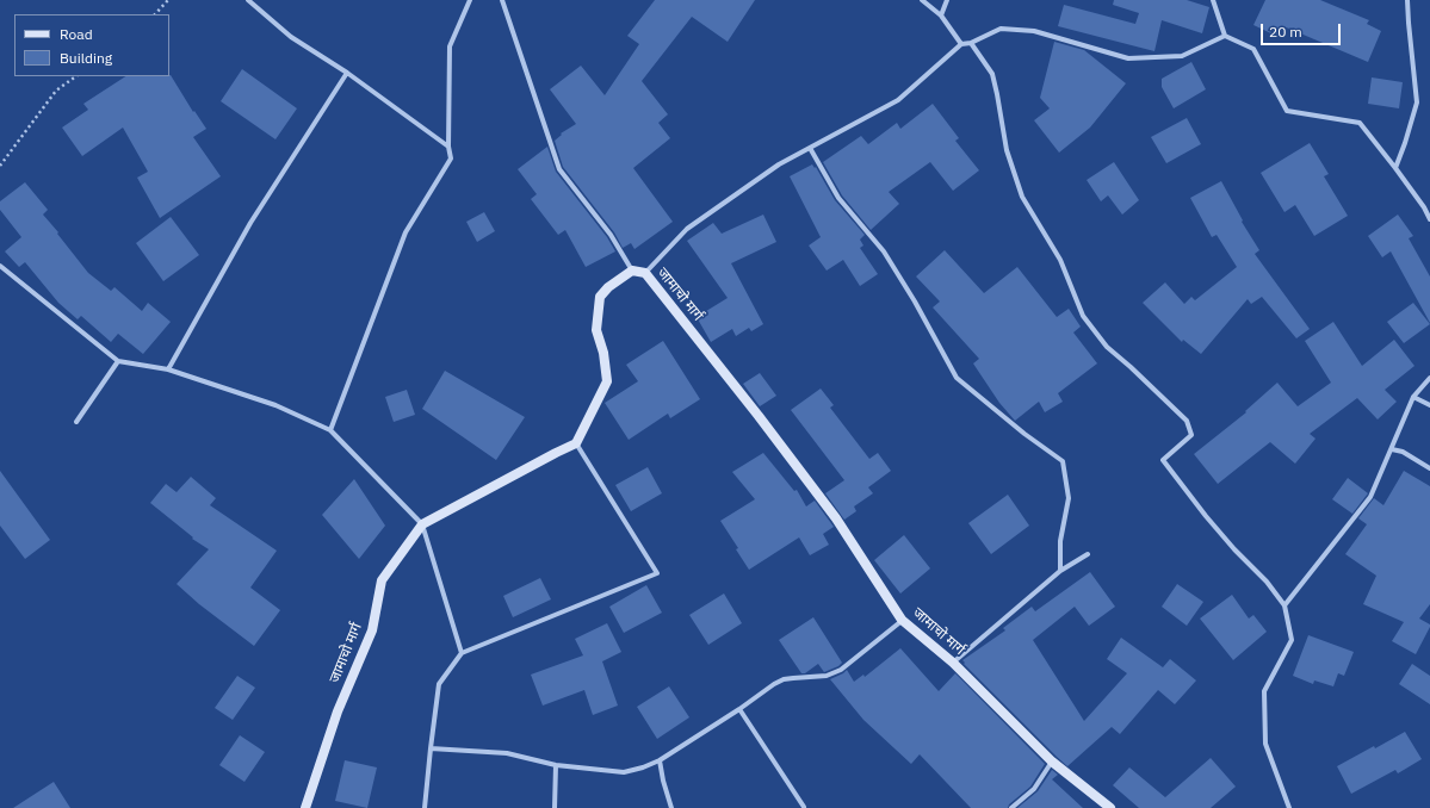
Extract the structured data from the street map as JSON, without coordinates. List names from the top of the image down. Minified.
{"streets":{"street":["जामाचो मार्ग"]},"legend":["Road","Building"],"scale_bar":"20 m"}
